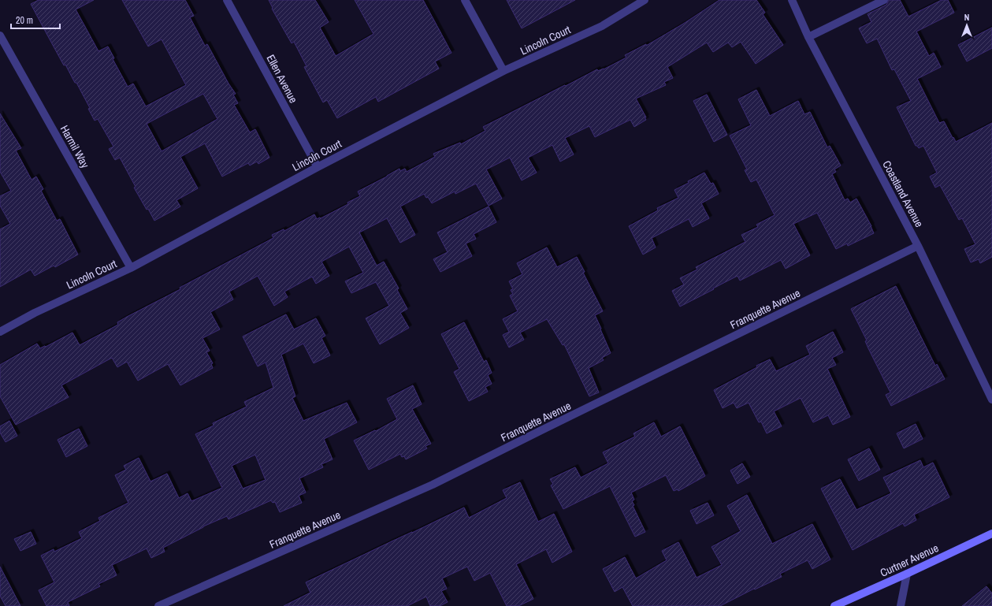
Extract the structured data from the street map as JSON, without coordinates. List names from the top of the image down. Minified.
{"streets":{"main road":["Curtner Avenue"],"street":["Lincoln Court","Ellen Avenue","Harmil Way","Coastland Avenue","Franquette Avenue"]},"crossings":[["Lincoln Court","Ellen Avenue"],["Lincoln Court","Harmil Way"],["Coastland Avenue","Franquette Avenue"]],"scale_bar":"20 m","north":"top"}
